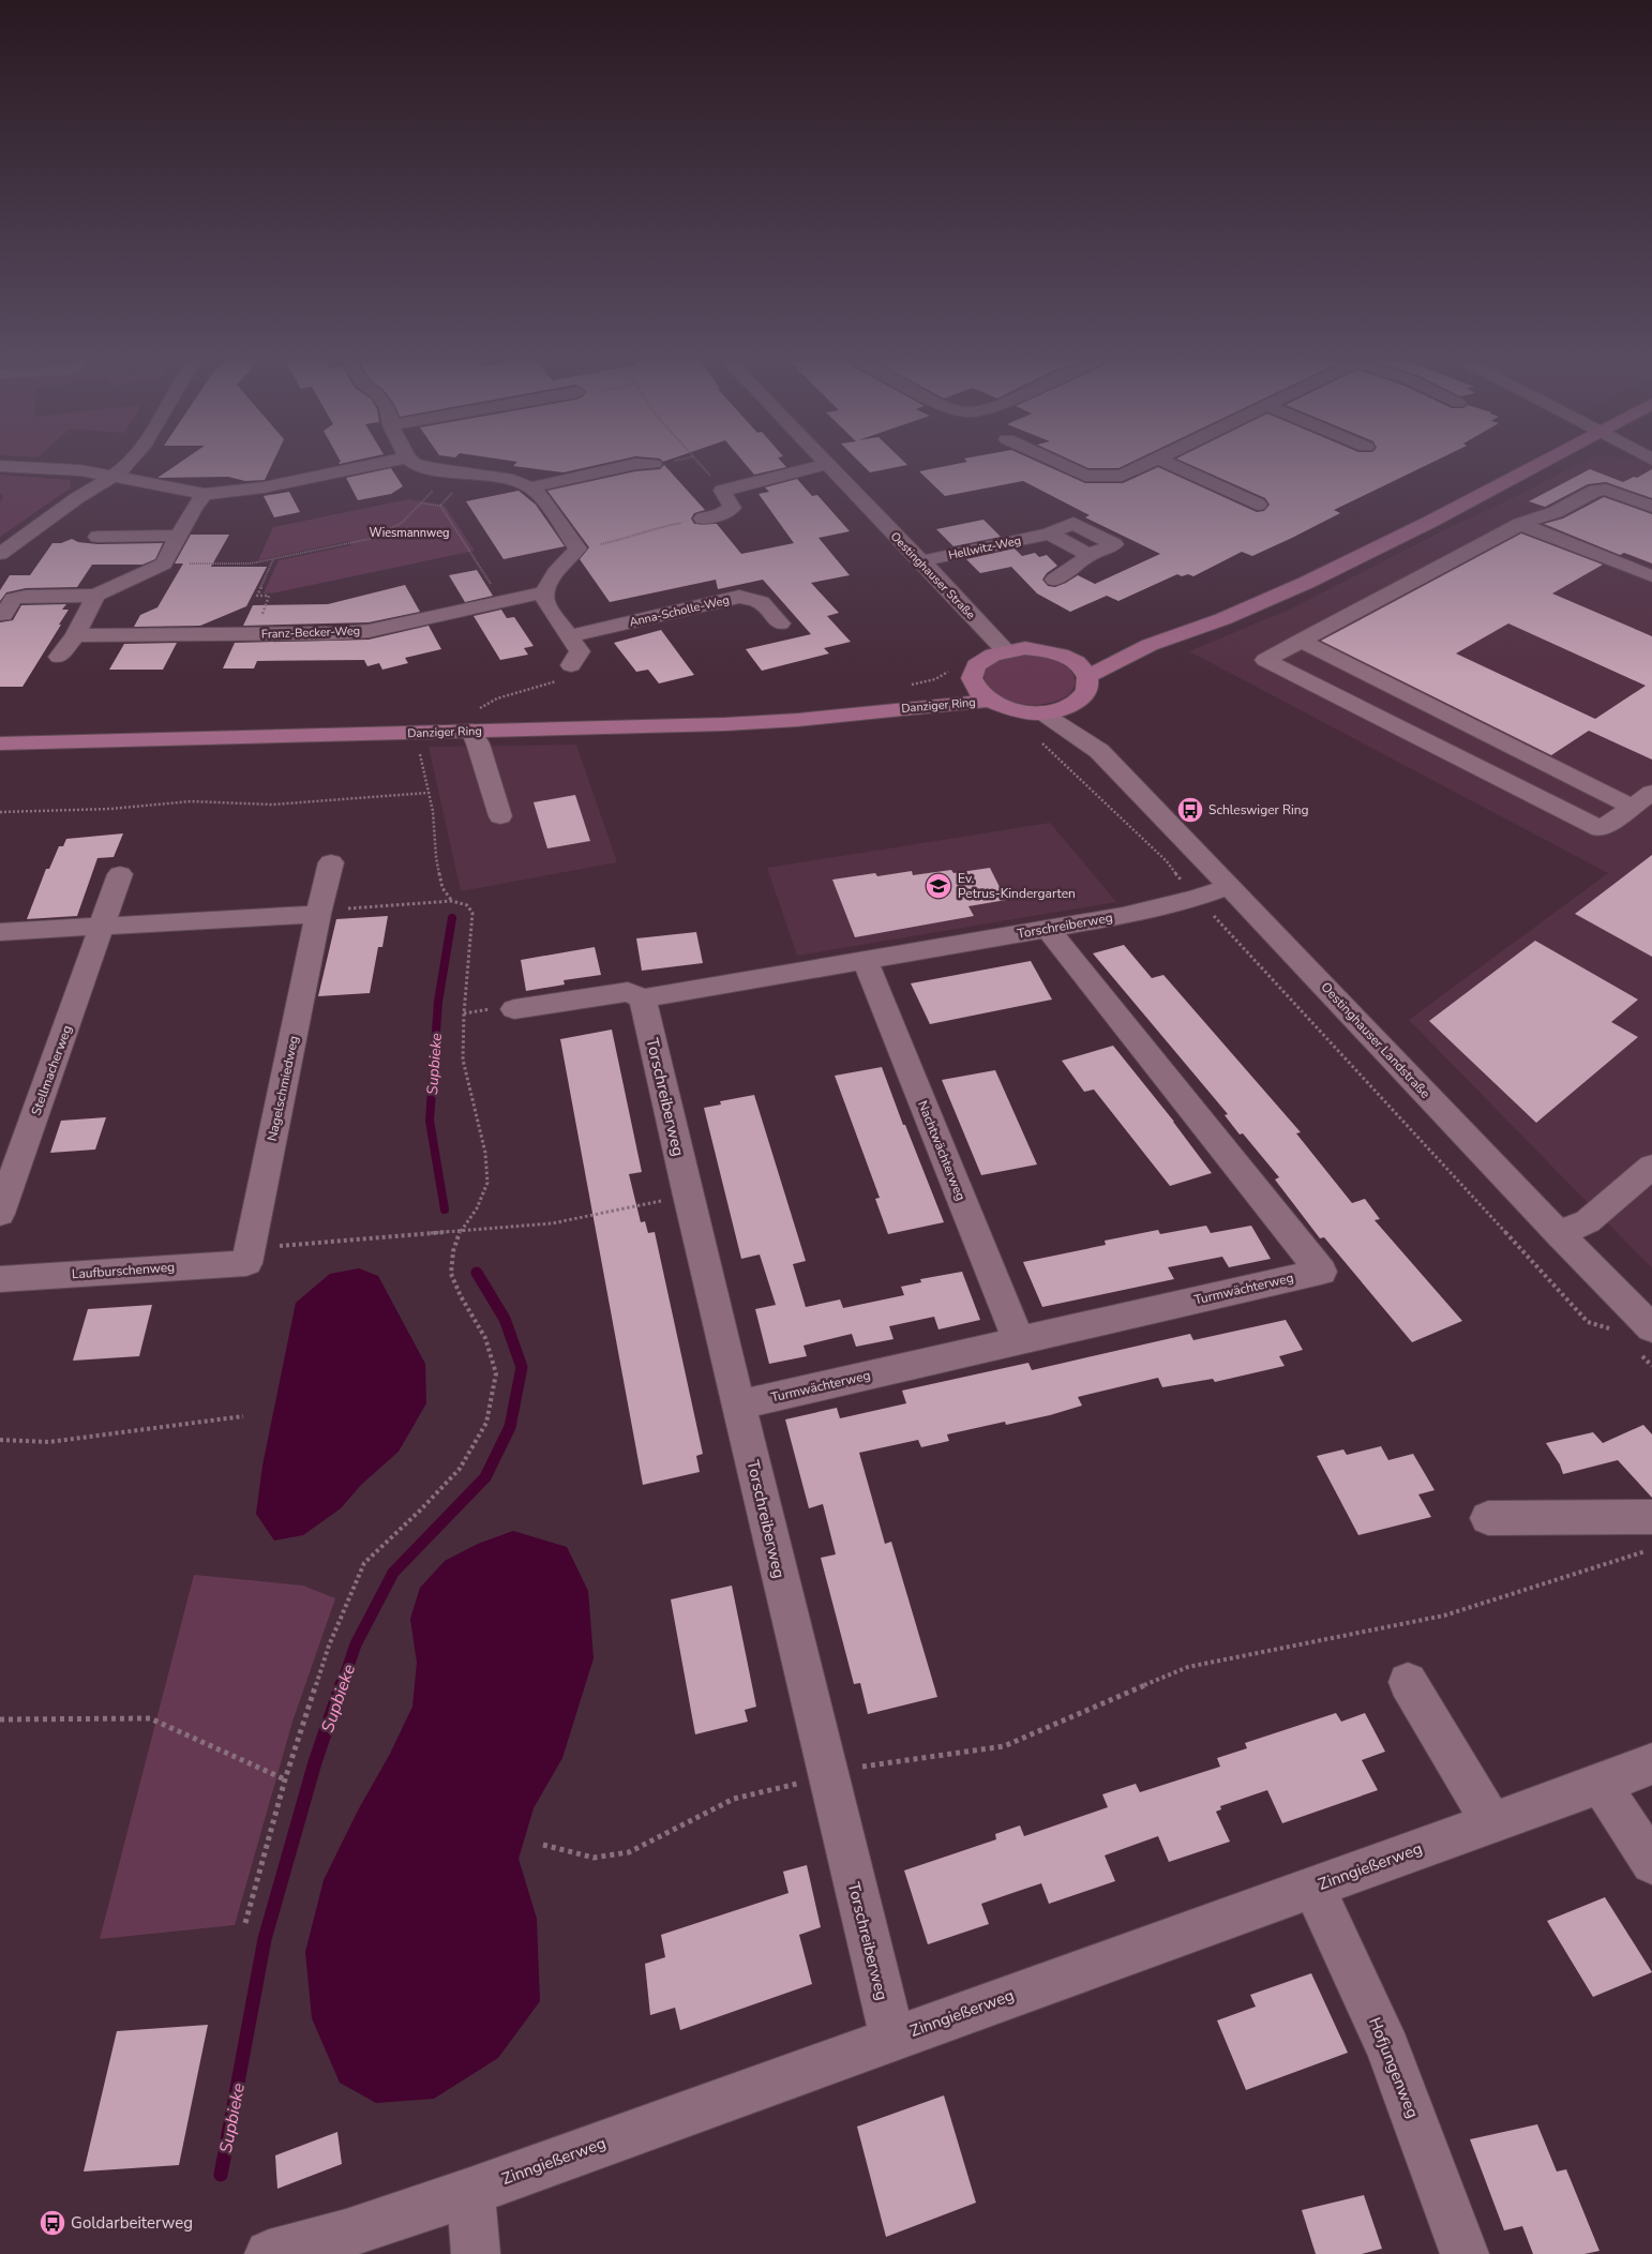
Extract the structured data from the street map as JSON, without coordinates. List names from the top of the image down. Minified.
{"streets":{"main road":["Danziger Ring"],"street":["Hellwitz-Weg","Oestinghauser Straße","Anna-Scholle-Weg","Franz-Becker-Weg","Torschreiberweg","Oestinghauser Landstraße","Stellmacherweg","Nagelschmiedweg","Nachtwächterweg","Laufburschenweg","Turmwächterweg","Zinngießerweg","Hofjungenweg"]},"crossings":[["Hellwitz-Weg","Oestinghauser Straße"],["Torschreiberweg","Oestinghauser Landstraße"],["Torschreiberweg","Nachtwächterweg"],["Torschreiberweg","Turmwächterweg"],["Torschreiberweg","Zinngießerweg"],["Nagelschmiedweg","Laufburschenweg"],["Nachtwächterweg","Turmwächterweg"],["Zinngießerweg","Hofjungenweg"]],"water":["Supbieke"],"parks":["Wiesmannweg"],"places":{"bus stop":["Schleswiger Ring","Goldarbeiterweg"],"school or university":["Ev. Petrus-Kindergarten"]}}
